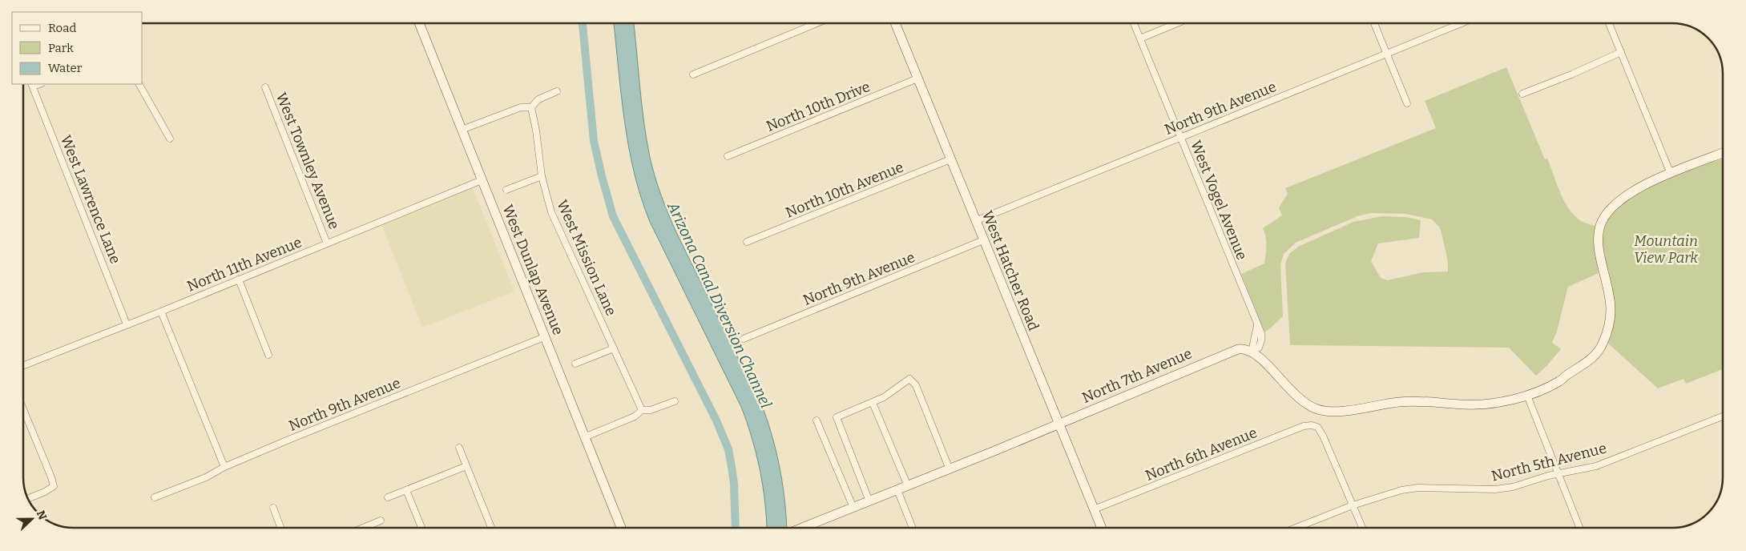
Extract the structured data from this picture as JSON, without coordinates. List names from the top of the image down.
{
  "streets": {
    "street": [
      "North 10th Drive",
      "North 9th Avenue",
      "West Townley Avenue",
      "North 10th Avenue",
      "West Lawrence Lane",
      "West Vogel Avenue",
      "West Mission Lane",
      "North 11th Avenue",
      "West Dunlap Avenue",
      "West Hatcher Road",
      "North 7th Avenue",
      "North 6th Avenue",
      "North 5th Avenue"
    ]
  },
  "crossings": [
    ["North 10th Drive", "West Hatcher Road"],
    ["North 9th Avenue", "West Vogel Avenue"],
    ["North 9th Avenue", "West Dunlap Avenue"],
    ["North 9th Avenue", "West Hatcher Road"],
    ["West Townley Avenue", "North 11th Avenue"],
    ["North 10th Avenue", "West Hatcher Road"],
    ["West Lawrence Lane", "North 11th Avenue"],
    ["West Vogel Avenue", "North 7th Avenue"],
    ["North 11th Avenue", "West Dunlap Avenue"],
    ["West Hatcher Road", "North 7th Avenue"],
    ["West Hatcher Road", "North 6th Avenue"],
    ["North 6th Avenue", "North 5th Avenue"]
  ],
  "water": ["Arizona Canal Diversion Channel"],
  "parks": ["Mountain View Park"],
  "legend": ["Road", "Park", "Water"],
  "north": "right"
}
